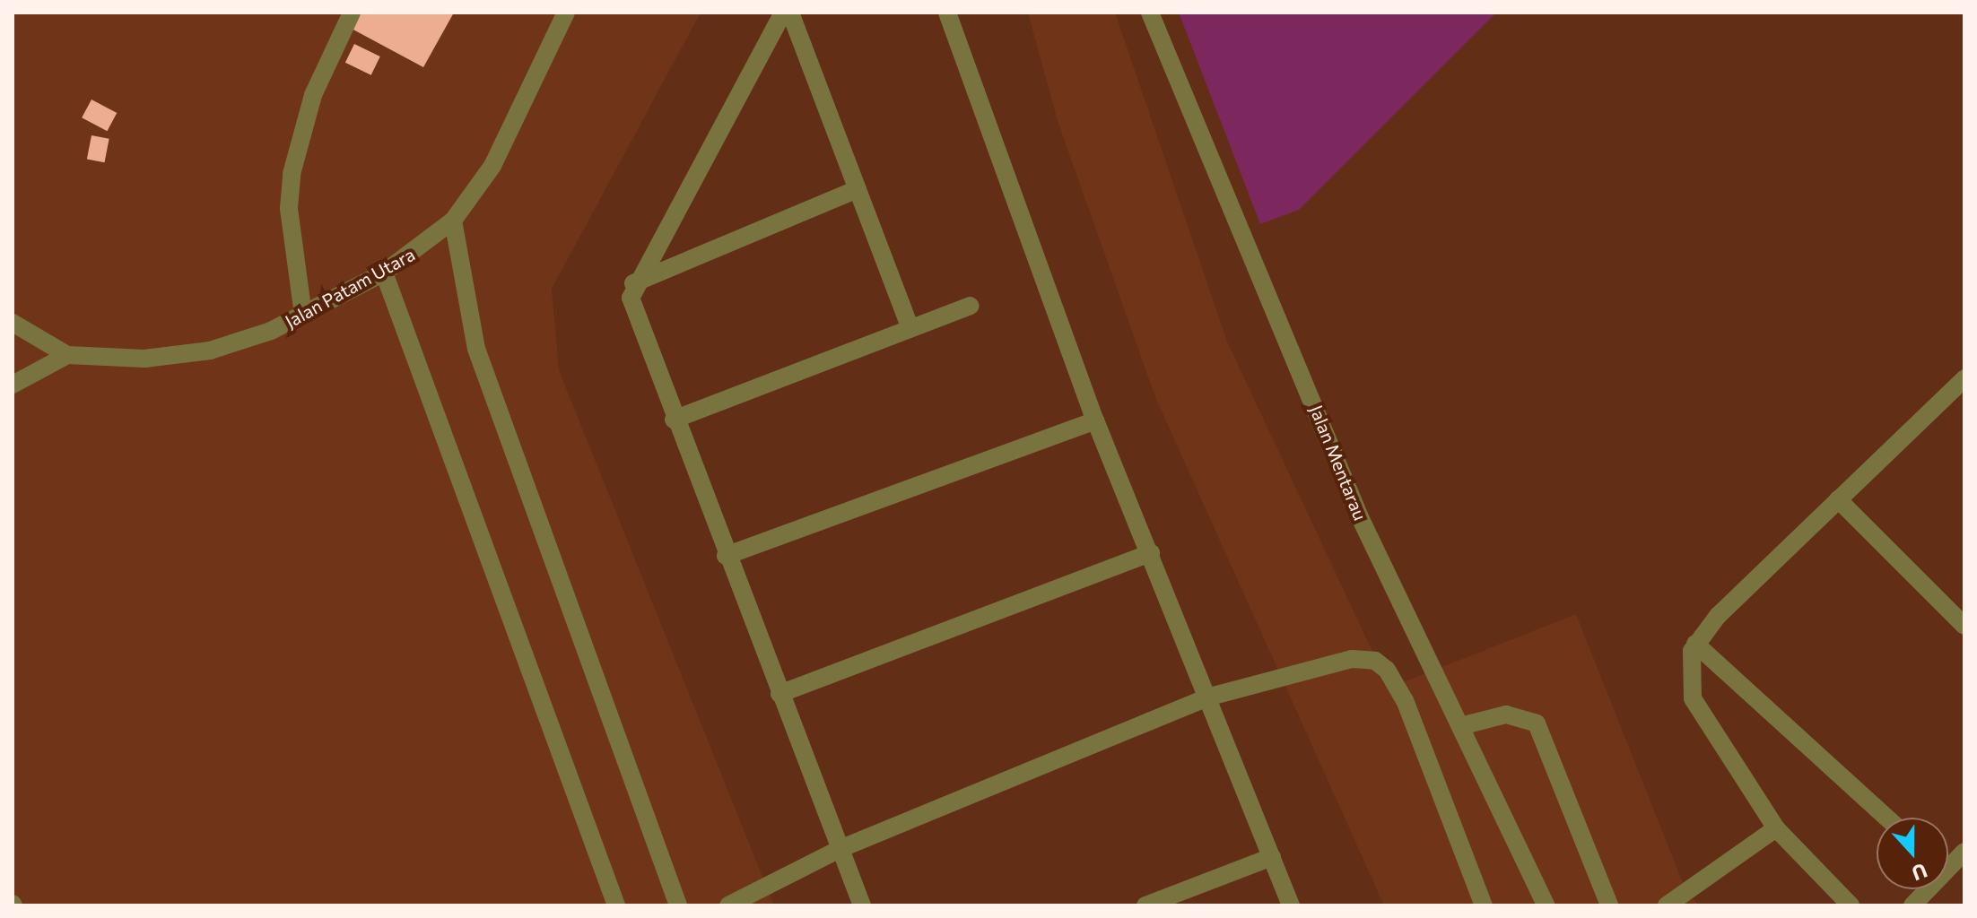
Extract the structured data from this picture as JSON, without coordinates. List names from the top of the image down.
{
  "streets": {
    "street": ["Jalan Patam Utara", "Jalan Mentarau"]
  },
  "north": "bottom"
}
